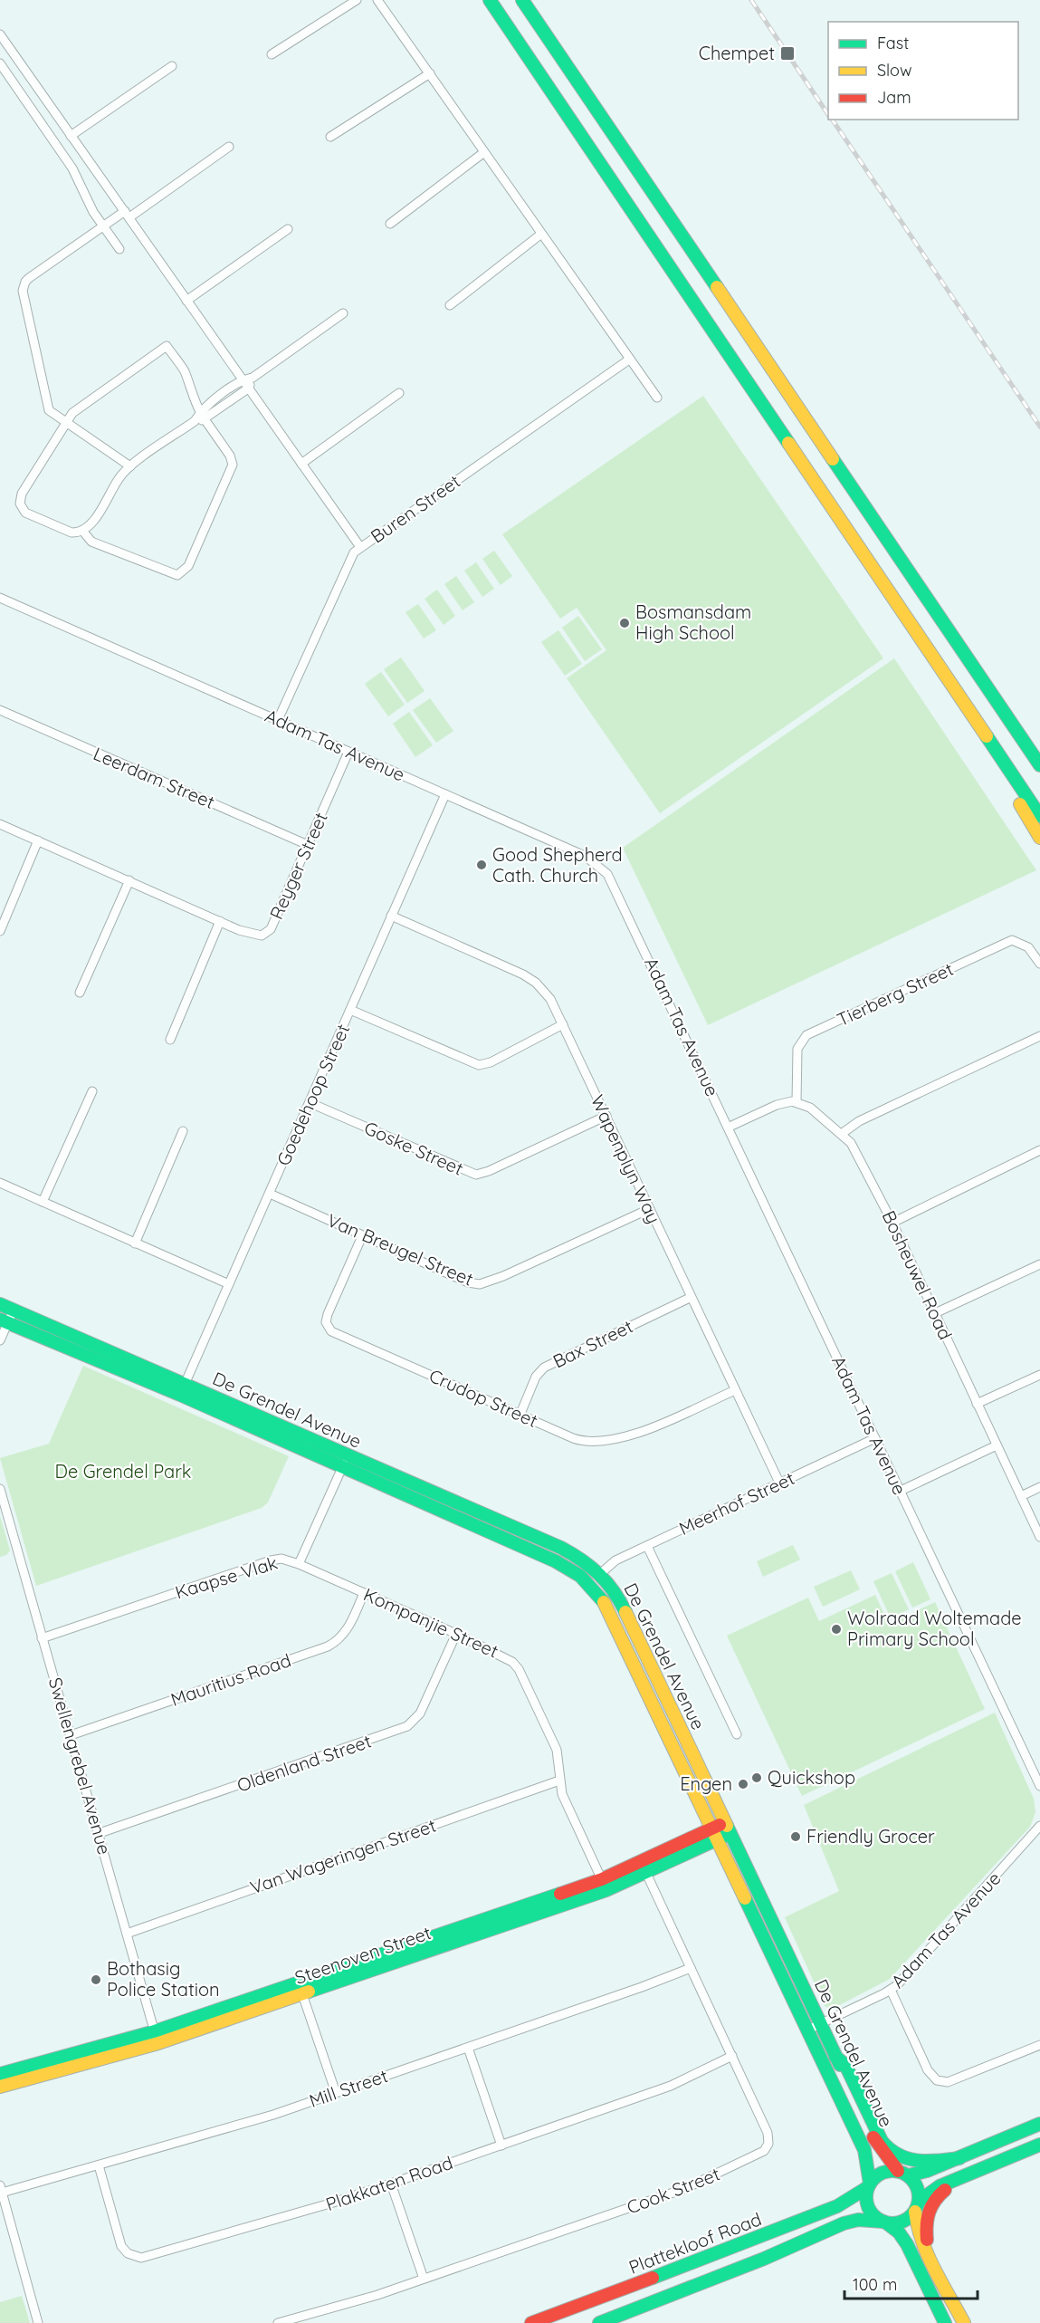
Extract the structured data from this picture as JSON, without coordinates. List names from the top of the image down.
{
  "streets": {
    "main road": ["De Grendel Avenue", "Steenoven Street", "Plattekloof Road"],
    "street": [
      "Buren Street",
      "Adam Tas Avenue",
      "Leerdam Street",
      "Reyger Street",
      "Tierberg Street",
      "Goedehoop Street",
      "Goske Street",
      "Wapenplyn Way",
      "Van Breugel Street",
      "Bosheuwel Road",
      "Bax Street",
      "Crudop Street",
      "Meerhof Street",
      "Kaapse Vlak",
      "Kompanjie Street",
      "Mauritius Road",
      "Oldenland Street",
      "Swellengrebel Avenue",
      "Van Wageringen Street",
      "Mill Street",
      "Plakkaten Road",
      "Cook Street"
    ]
  },
  "crossings": [
    ["Buren Street", "Adam Tas Avenue"],
    ["Adam Tas Avenue", "Reyger Street"],
    ["Adam Tas Avenue", "Goedehoop Street"],
    ["Adam Tas Avenue", "De Grendel Avenue"],
    ["Adam Tas Avenue", "Meerhof Street"],
    ["Leerdam Street", "Reyger Street"],
    ["Tierberg Street", "Bosheuwel Road"],
    ["Goedehoop Street", "Goske Street"],
    ["Goedehoop Street", "Wapenplyn Way"],
    ["Goedehoop Street", "Van Breugel Street"],
    ["Goedehoop Street", "De Grendel Avenue"],
    ["Goske Street", "Wapenplyn Way"],
    ["Wapenplyn Way", "Van Breugel Street"],
    ["Wapenplyn Way", "Bax Street"],
    ["Wapenplyn Way", "Crudop Street"],
    ["Wapenplyn Way", "Meerhof Street"],
    ["Van Breugel Street", "Crudop Street"],
    ["Bax Street", "Crudop Street"],
    ["De Grendel Avenue", "Meerhof Street"],
    ["De Grendel Avenue", "Kaapse Vlak"],
    ["De Grendel Avenue", "Steenoven Street"],
    ["De Grendel Avenue", "Plattekloof Road"],
    ["Kaapse Vlak", "Kompanjie Street"],
    ["Kaapse Vlak", "Swellengrebel Avenue"],
    ["Kompanjie Street", "Mauritius Road"],
    ["Kompanjie Street", "Oldenland Street"],
    ["Kompanjie Street", "Van Wageringen Street"],
    ["Kompanjie Street", "Steenoven Street"],
    ["Mauritius Road", "Swellengrebel Avenue"],
    ["Oldenland Street", "Swellengrebel Avenue"],
    ["Swellengrebel Avenue", "Van Wageringen Street"],
    ["Swellengrebel Avenue", "Steenoven Street"],
    ["Steenoven Street", "Cook Street"],
    ["Mill Street", "Plakkaten Road"],
    ["Mill Street", "Cook Street"],
    ["Plakkaten Road", "Cook Street"]
  ],
  "parks": ["De Grendel Park"],
  "places": {
    "transit": ["Chempet"],
    "other": [
      "Bosmansdam High School",
      "Good Shepherd Cath. Church",
      "Wolraad Woltemade Primary School",
      "Quickshop",
      "Engen",
      "Friendly Grocer",
      "Bothasig Police Station"
    ]
  },
  "legend": ["Fast", "Slow", "Jam"],
  "scale_bar": "100 m"
}
